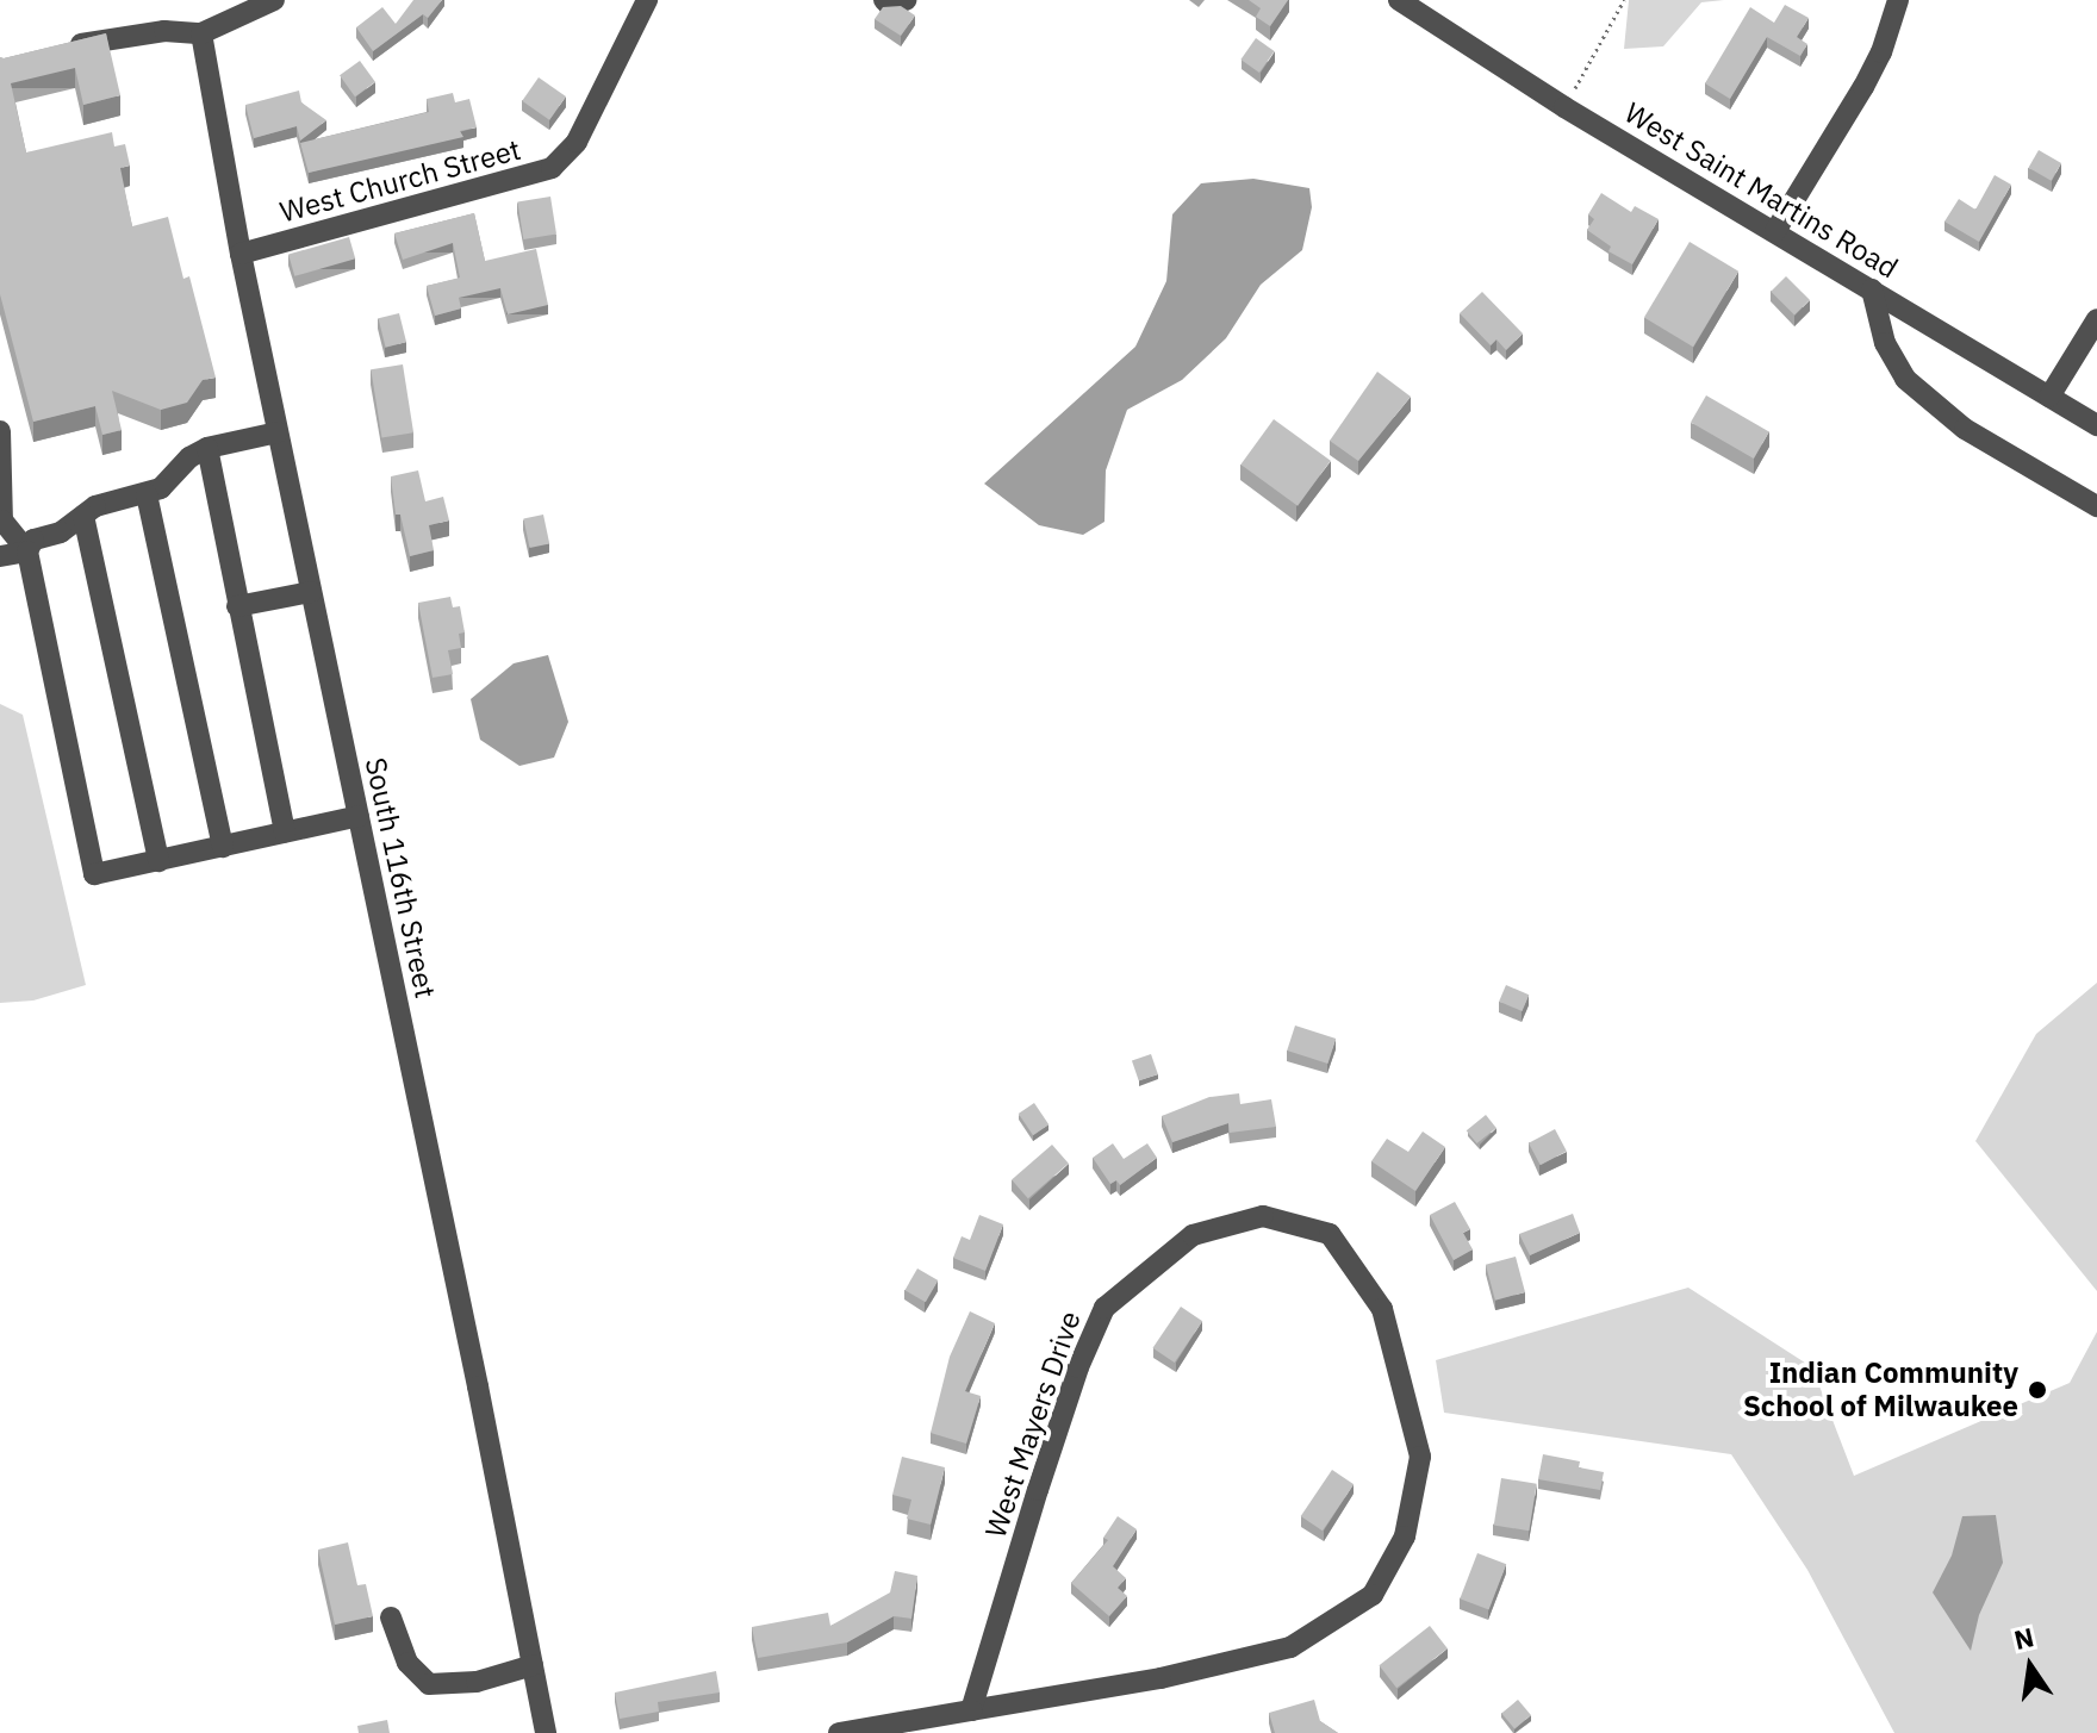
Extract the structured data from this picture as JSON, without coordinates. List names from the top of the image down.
{
  "streets": {
    "street": [
      "West Church Street",
      "West Saint Martins Road",
      "South 116th Street",
      "West Mayers Drive"
    ]
  },
  "crossings": [
    ["West Church Street", "South 116th Street"]
  ],
  "places": ["Indian Community School of Milwaukee"],
  "north": "top"
}
